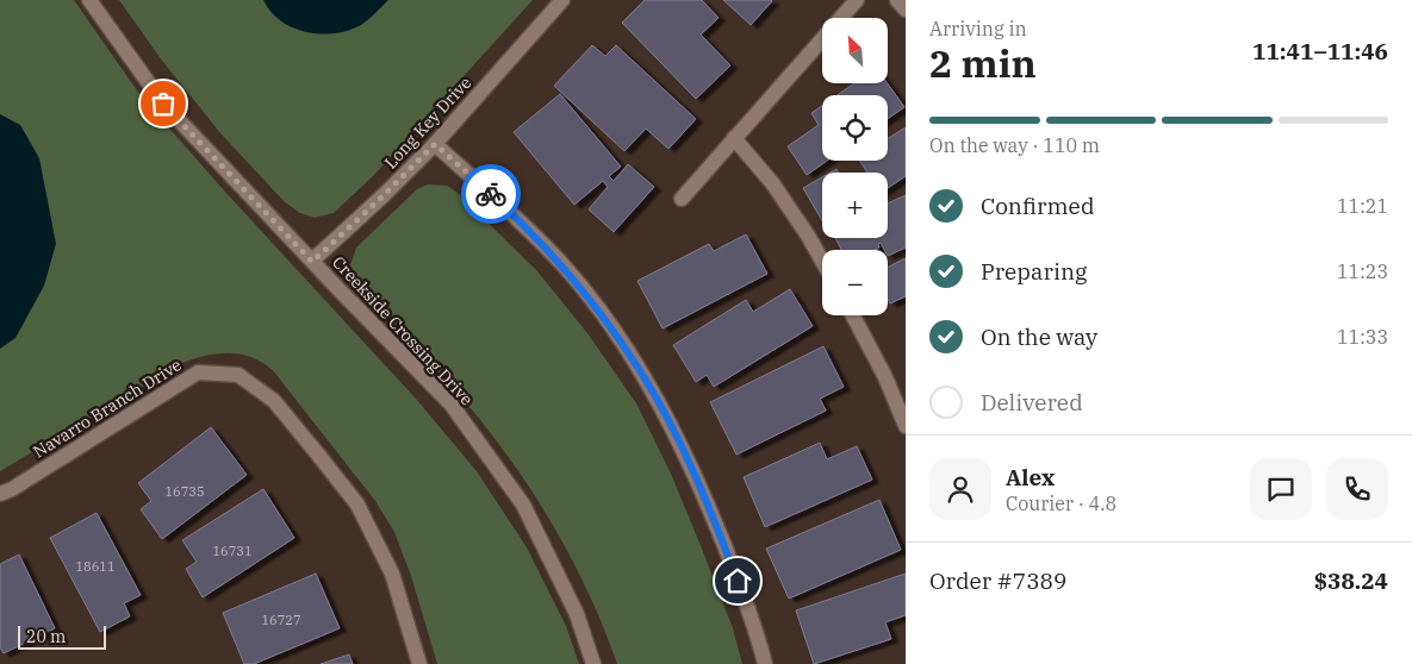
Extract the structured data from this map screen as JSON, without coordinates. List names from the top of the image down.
{
  "streets": {
    "street": ["Long Key Drive", "Creekside Crossing Drive", "Navarro Branch Drive"]
  },
  "crossings": [
    ["Long Key Drive", "Creekside Crossing Drive"]
  ],
  "house_numbers": [
    "16735",
    "16731",
    "18611",
    "16727"
  ],
  "scale_bar": "20 m",
  "north": "top left",
  "page": {
    "heading": ["2 min", "Arriving in", "11:41–11:46"],
    "panel": [
      "Alex",
      "Courier · 4.8",
      "Order #7389",
      "$38.24"
    ],
    "map_buttons": ["+", "−"],
    "bar": "On the way · 110 m",
    "list": [
      ["Confirmed", "11:21"],
      ["Preparing", "11:23"],
      ["On the way", "11:33"],
      "Delivered"
    ],
    "scale": "20 m"
  }
}
